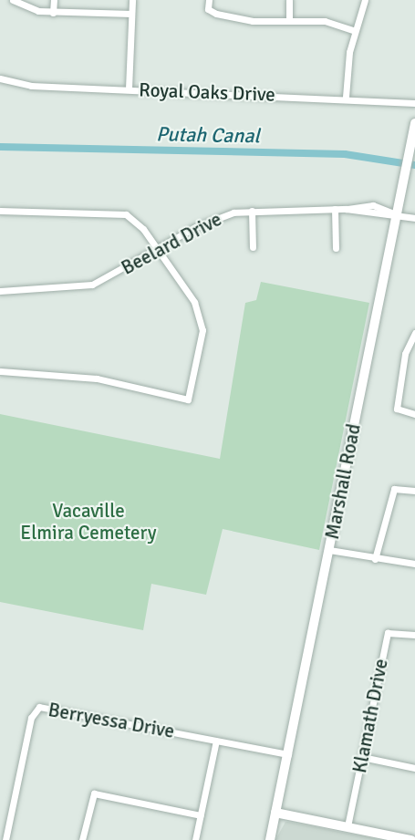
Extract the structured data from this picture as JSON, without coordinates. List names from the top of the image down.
{
  "streets": {
    "street": [
      "Royal Oaks Drive",
      "Beelard Drive",
      "Marshall Road",
      "Klamath Drive",
      "Berryessa Drive"
    ]
  },
  "crossings": [
    ["Beelard Drive", "Marshall Road"],
    ["Marshall Road", "Berryessa Drive"]
  ],
  "water": ["Putah Canal"],
  "parks": ["Vacaville Elmira Cemetery"]
}
